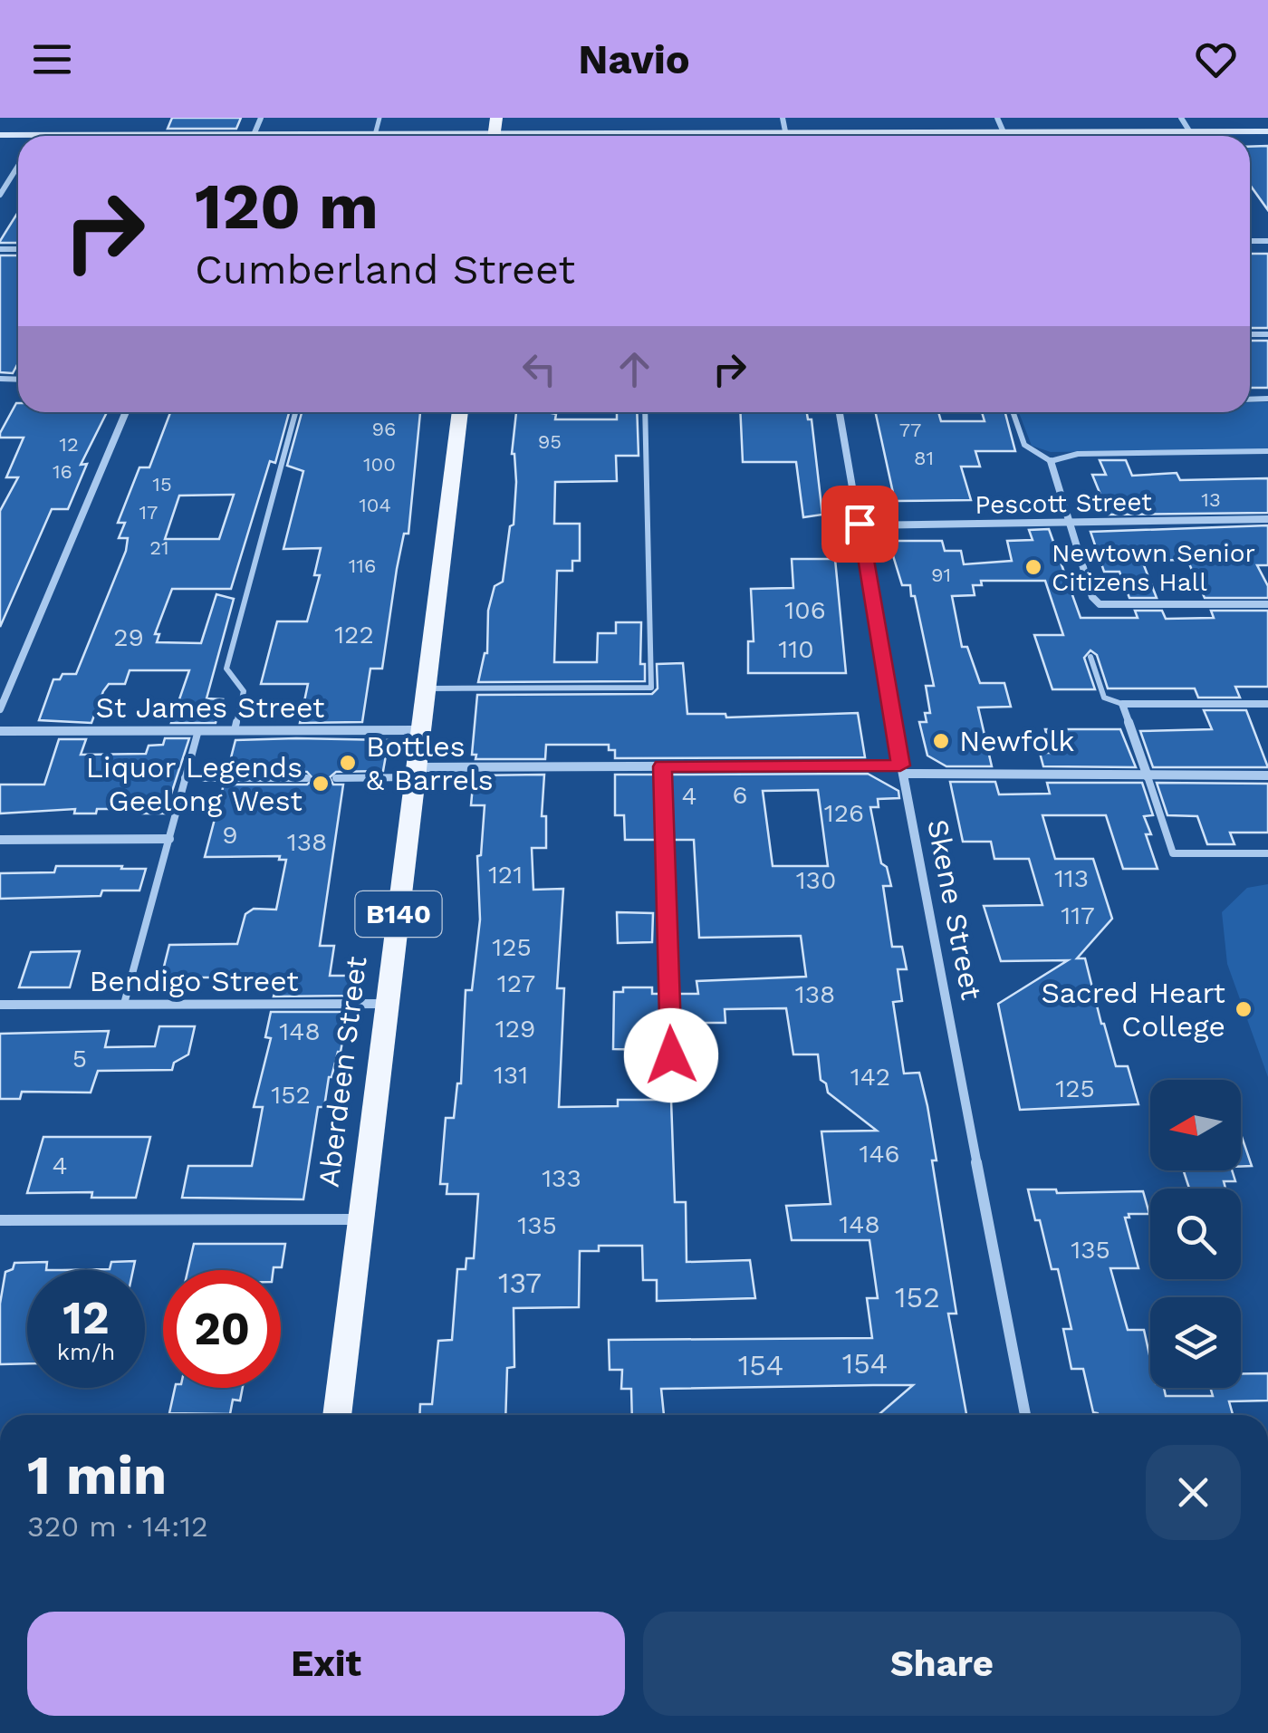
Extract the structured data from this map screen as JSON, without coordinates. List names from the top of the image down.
{
  "streets": {
    "main road": ["B140", "Aberdeen Street"],
    "street": [
      "Pescott Street",
      "St James Street",
      "Skene Street",
      "Bendigo Street"
    ]
  },
  "crossings": [
    ["Pescott Street", "Skene Street"],
    ["St James Street", "Aberdeen Street"],
    ["Bendigo Street", "Aberdeen Street"]
  ],
  "places": [
    "Newtown Senior Citizens Hall",
    "Newfolk",
    "Bottles & Barrels",
    "Liquor Legends Geelong West",
    "Sacred Heart College"
  ],
  "house_numbers": [
    "96",
    "77",
    "95",
    "12",
    "81",
    "100",
    "16",
    "15",
    "13",
    "104",
    "17",
    "21",
    "116",
    "91",
    "106",
    "122",
    "29",
    "110",
    "6",
    "4",
    "126",
    "9",
    "138",
    "121",
    "113",
    "130",
    "117",
    "125",
    "127",
    "138",
    "129",
    "148",
    "5",
    "131",
    "142",
    "125",
    "152",
    "146",
    "4",
    "133",
    "148",
    "135",
    "135",
    "137",
    "152",
    "154",
    "154"
  ],
  "north": "left",
  "page": {
    "header": "Navio",
    "turn": ["120 m", "Cumberland Street"],
    "speed": "12 km/h",
    "limit": "20",
    "heading": ["1 min", "320 m · 14:12"],
    "buttons": ["Exit", "Share"]
  }
}
